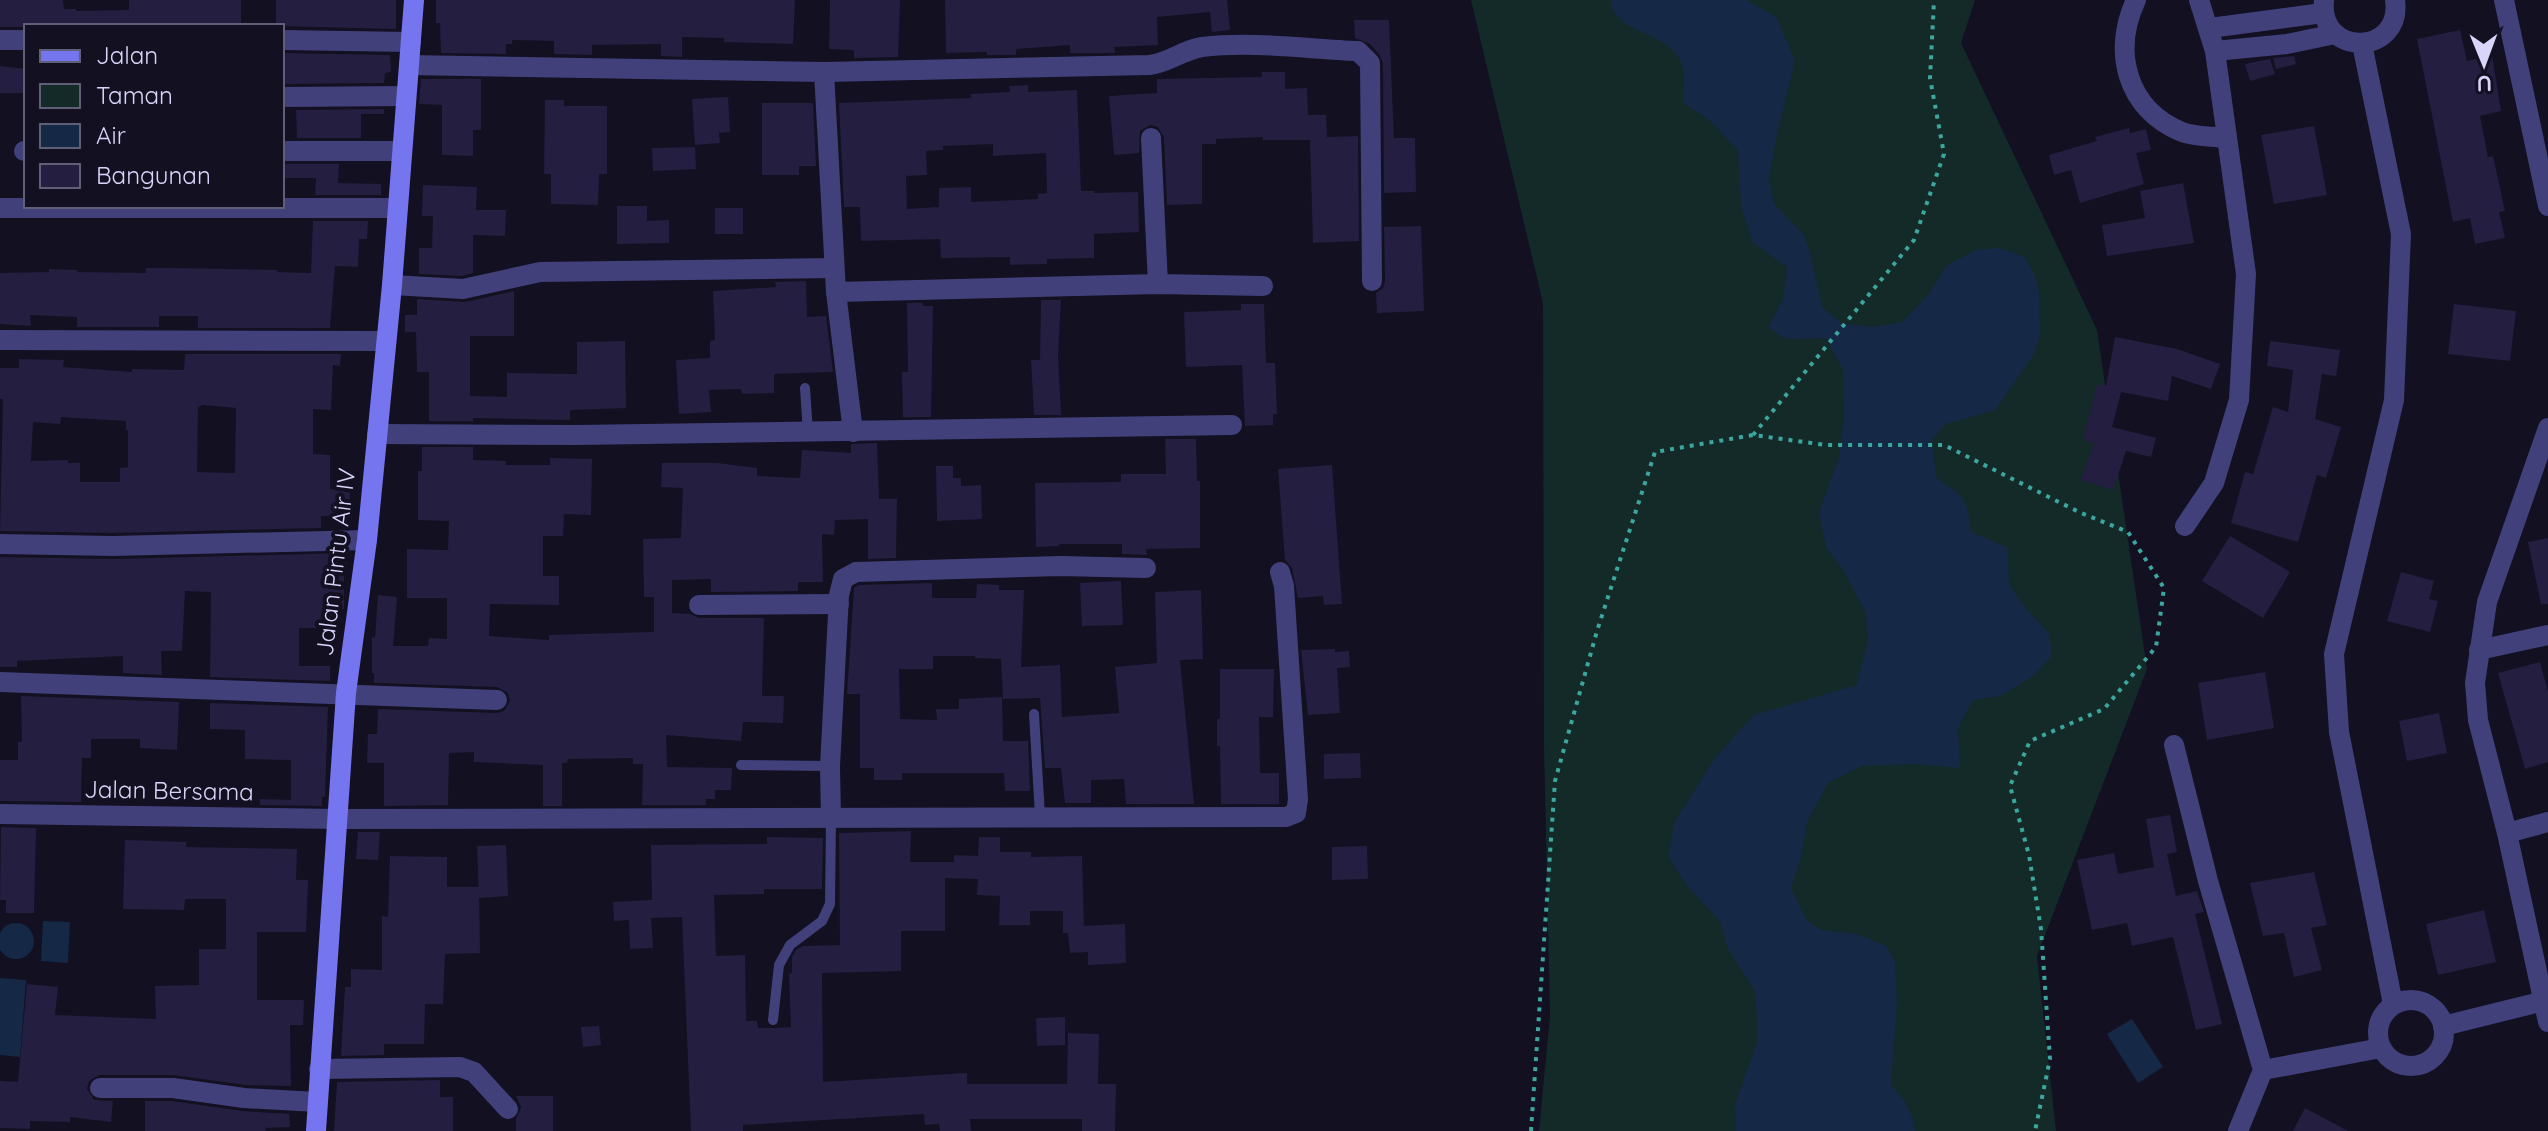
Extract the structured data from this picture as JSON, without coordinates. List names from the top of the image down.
{
  "streets": {
    "main road": ["Jalan Pintu Air IV"],
    "street": ["Jalan Bersama"]
  },
  "crossings": [
    ["Jalan Pintu Air IV", "Jalan Bersama"]
  ],
  "legend": [
    "Jalan",
    "Taman",
    "Air",
    "Bangunan"
  ],
  "north": "bottom"
}
